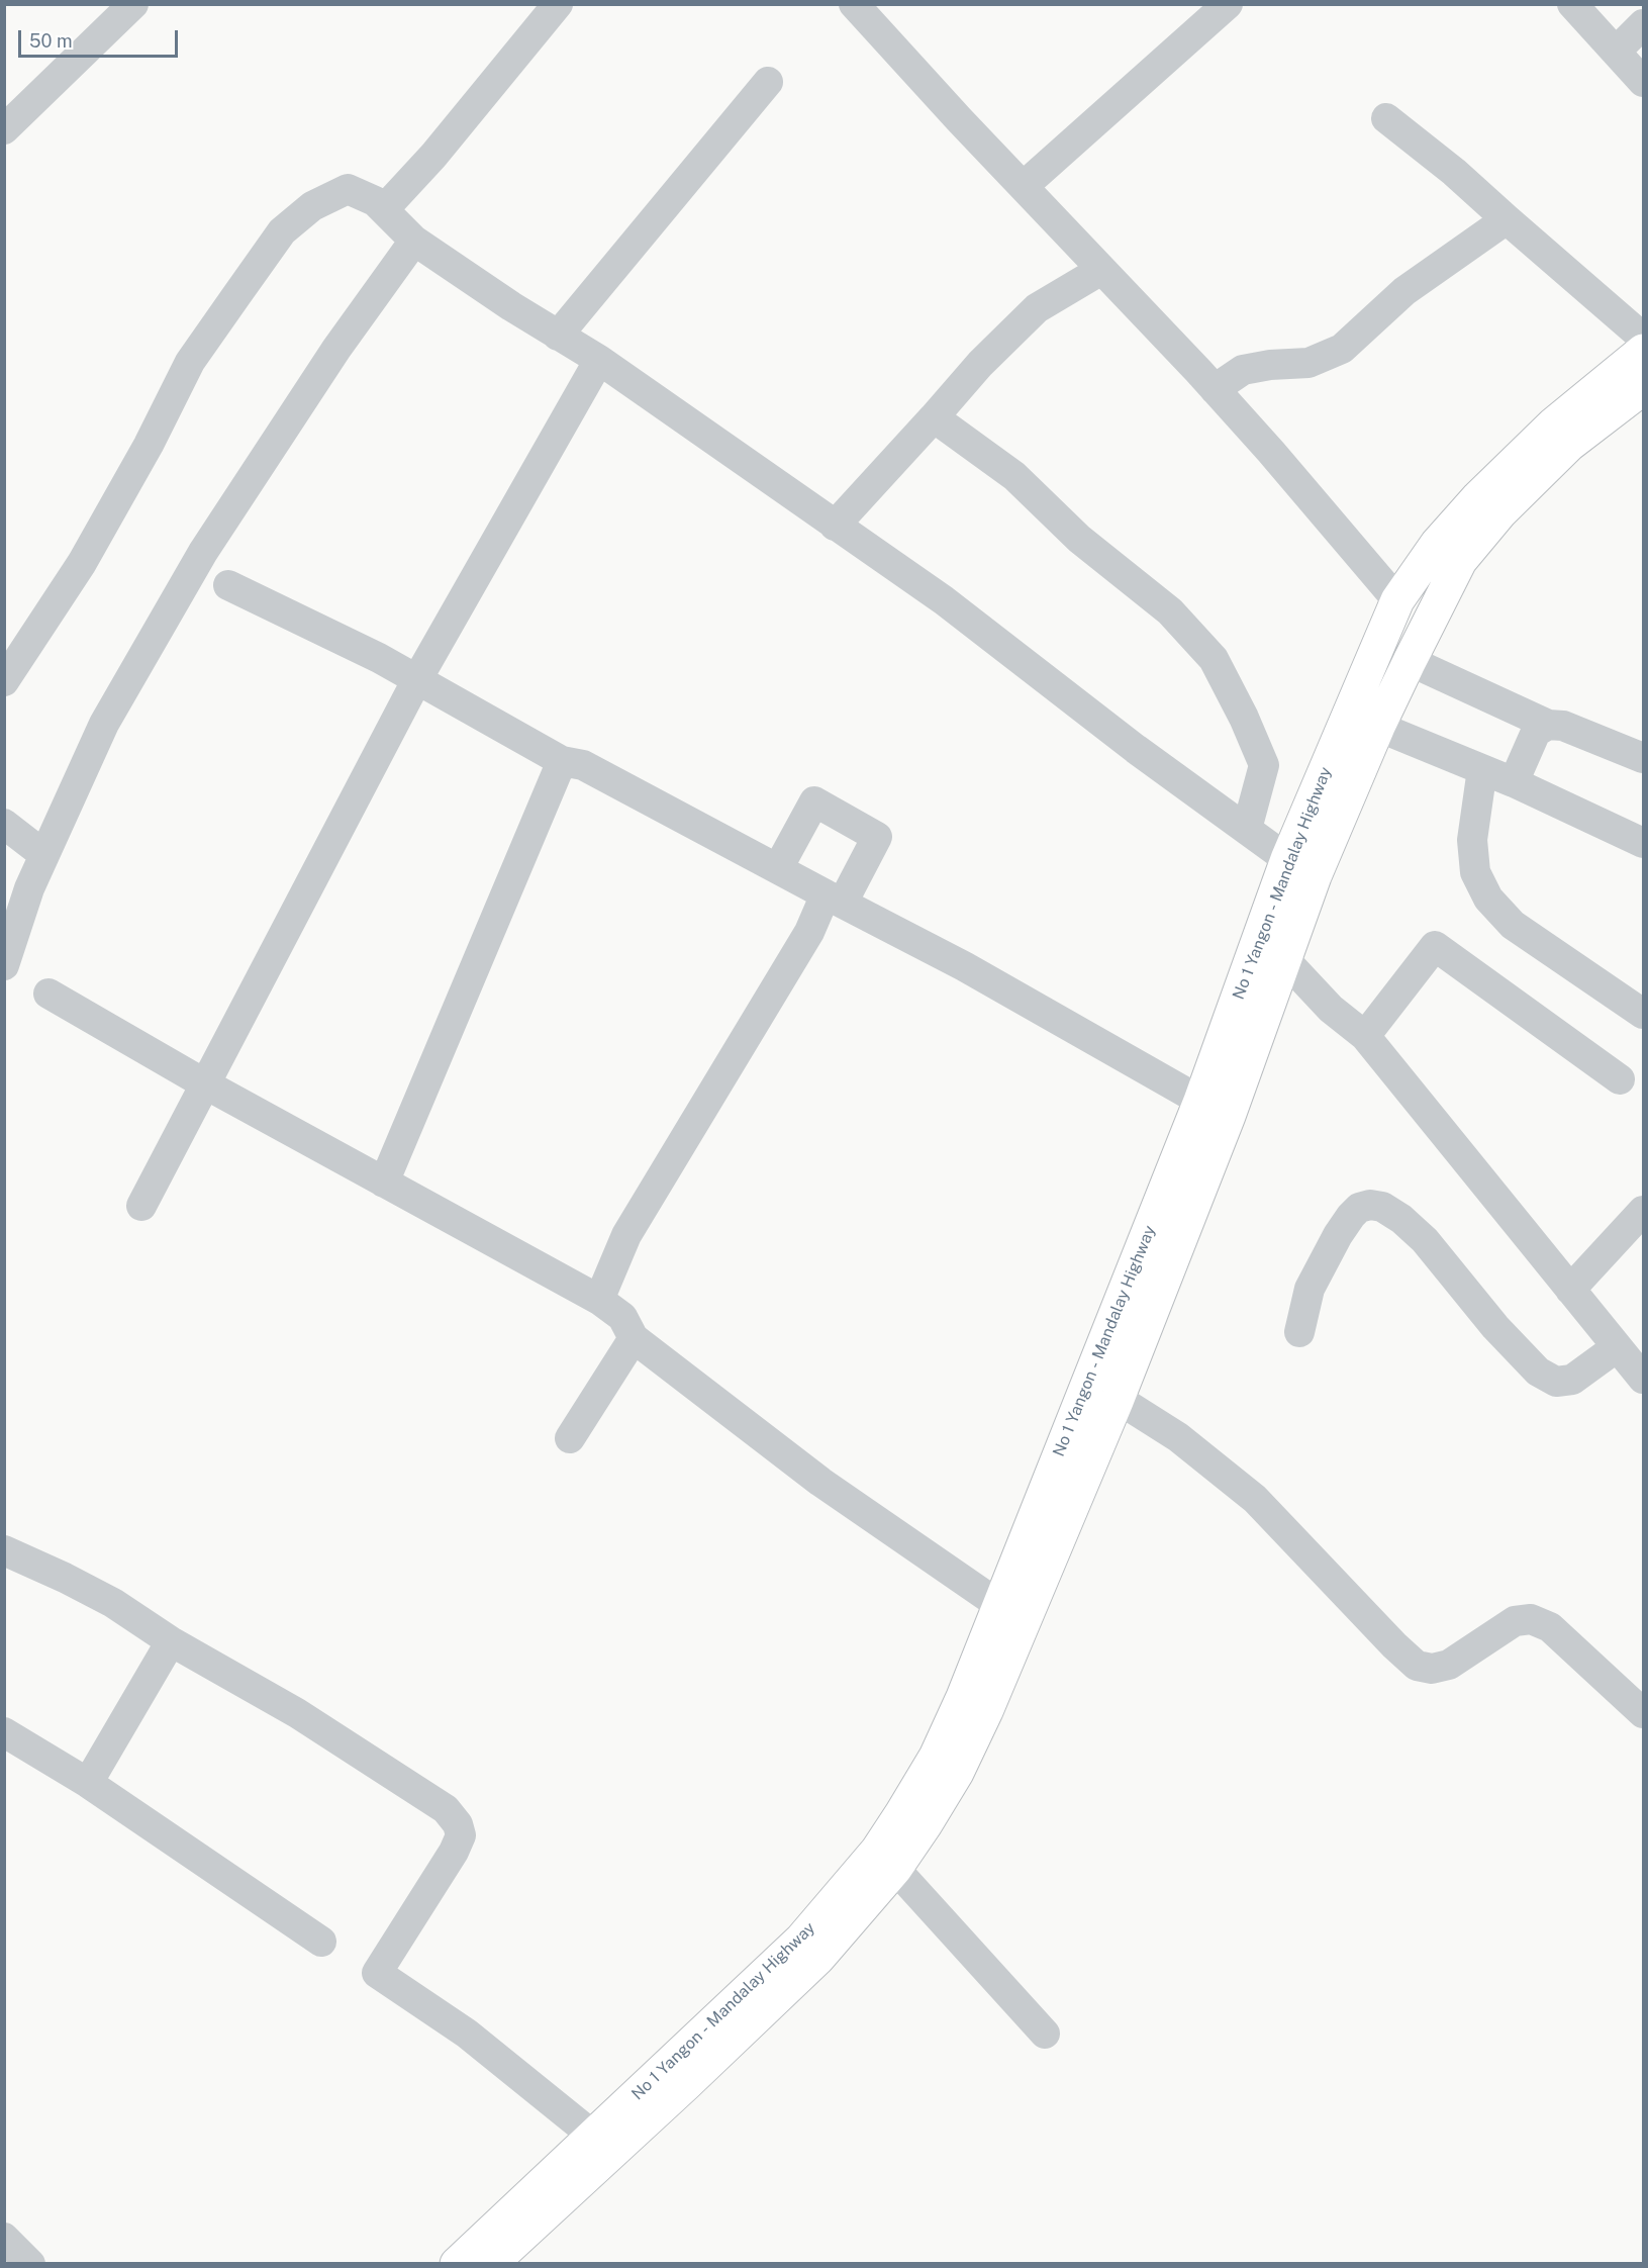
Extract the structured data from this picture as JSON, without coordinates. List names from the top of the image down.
{
  "streets": {
    "highway": ["No 1 Yangon - Mandalay Highway"]
  },
  "scale_bar": "50 m"
}
